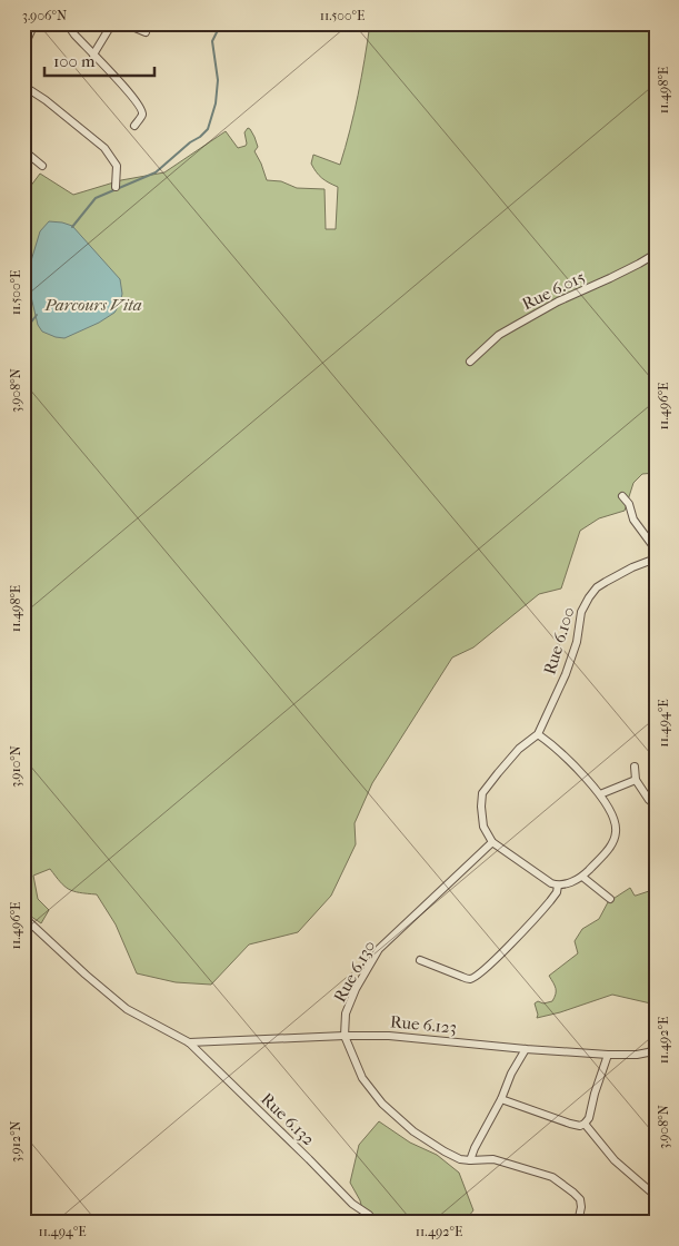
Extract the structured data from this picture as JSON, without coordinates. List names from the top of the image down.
{
  "streets": {
    "street": [
      "Rue 6.015",
      "Rue 6.100",
      "Rue 6.130",
      "Rue 6.123",
      "Rue 6.132"
    ]
  },
  "crossings": [
    ["Rue 6.100", "Rue 6.130"],
    ["Rue 6.130", "Rue 6.123"],
    ["Rue 6.123", "Rue 6.132"]
  ],
  "parks": ["Parcours Vita"],
  "scale_bar": "100 m",
  "coordinates": [
    "3.906°N",
    "11.500°E",
    "11.498°E",
    "3.908°N",
    "11.496°E",
    "11.494°E",
    "3.910°N",
    "11.492°E",
    "3.912°N"
  ]
}
